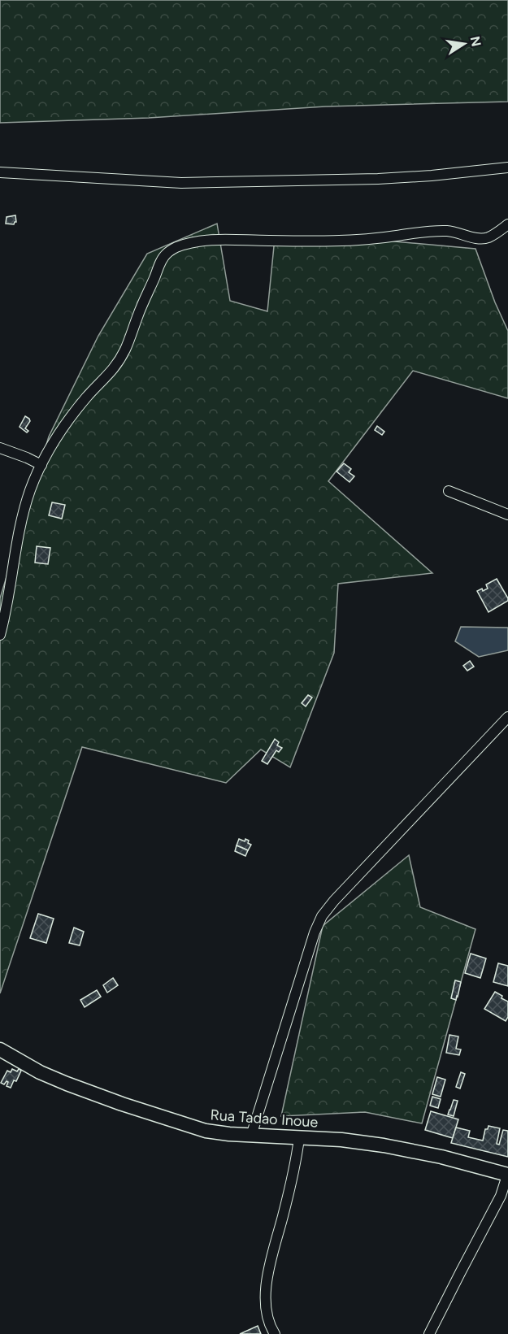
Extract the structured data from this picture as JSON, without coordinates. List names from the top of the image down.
{
  "streets": {
    "street": ["Rua Tadao Inoue"]
  },
  "north": "right"
}
